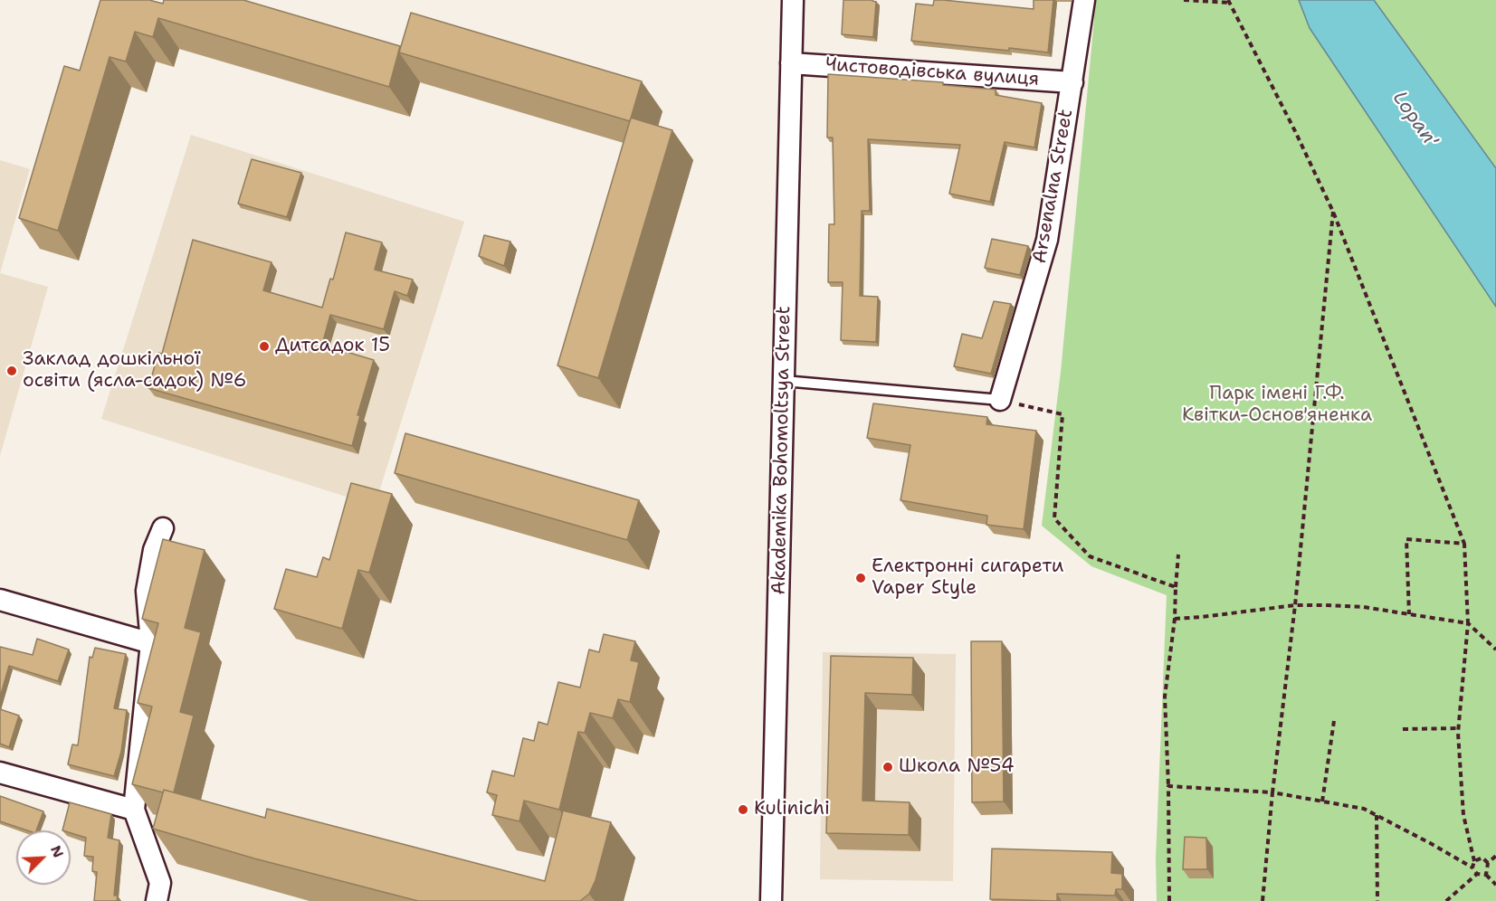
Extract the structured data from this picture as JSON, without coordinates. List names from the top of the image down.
{
  "streets": {
    "street": ["Чистоводівська вулиця", "Arsenalna Street", "Akademika Bohomoltsya Street"]
  },
  "crossings": [
    ["Чистоводівська вулиця", "Arsenalna Street"],
    ["Чистоводівська вулиця", "Akademika Bohomoltsya Street"]
  ],
  "water": ["Lopan'"],
  "parks": ["Парк імені Г.Ф. Квітки-Основ'яненка"],
  "places": [
    "Дитсадок 15",
    "Заклад дошкільної освіти (ясла-садок) №6",
    "Електронні сигарети Vaper Style",
    "Школа №54",
    "Kulinichi"
  ],
  "north": "top right"
}
